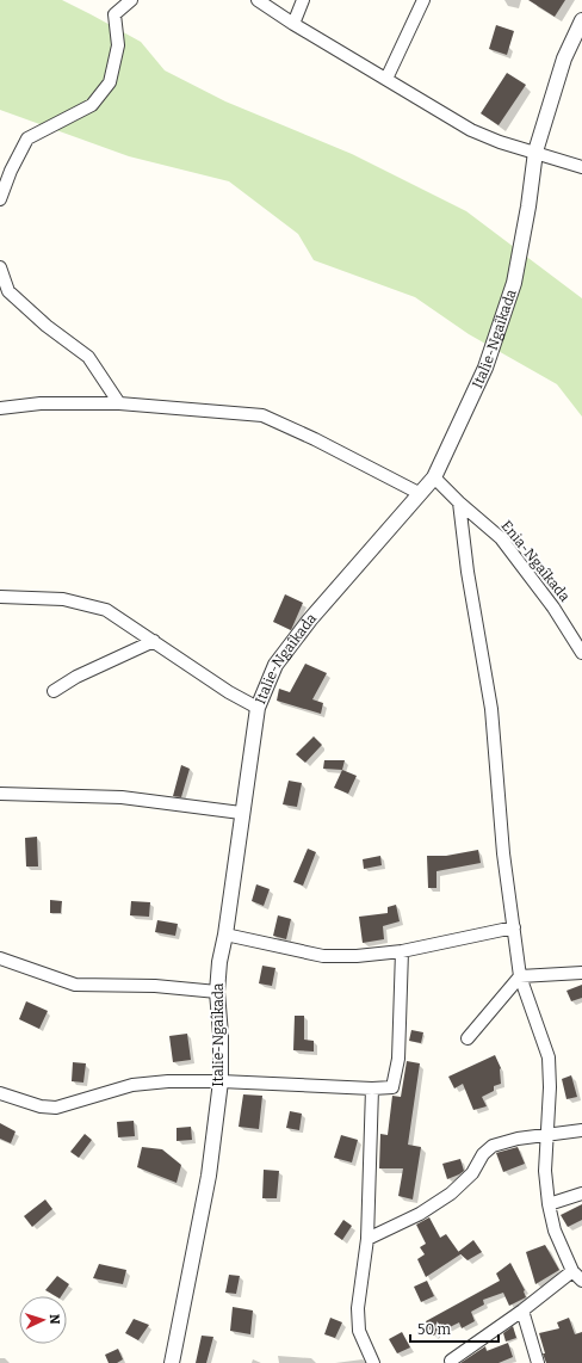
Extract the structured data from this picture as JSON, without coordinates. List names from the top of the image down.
{
  "streets": {
    "street": ["Italie-Ngaîkada", "Enia-Ngaîkada"]
  },
  "crossings": [
    ["Italie-Ngaîkada", "Enia-Ngaîkada"]
  ],
  "scale_bar": "50 m",
  "north": "right"
}
